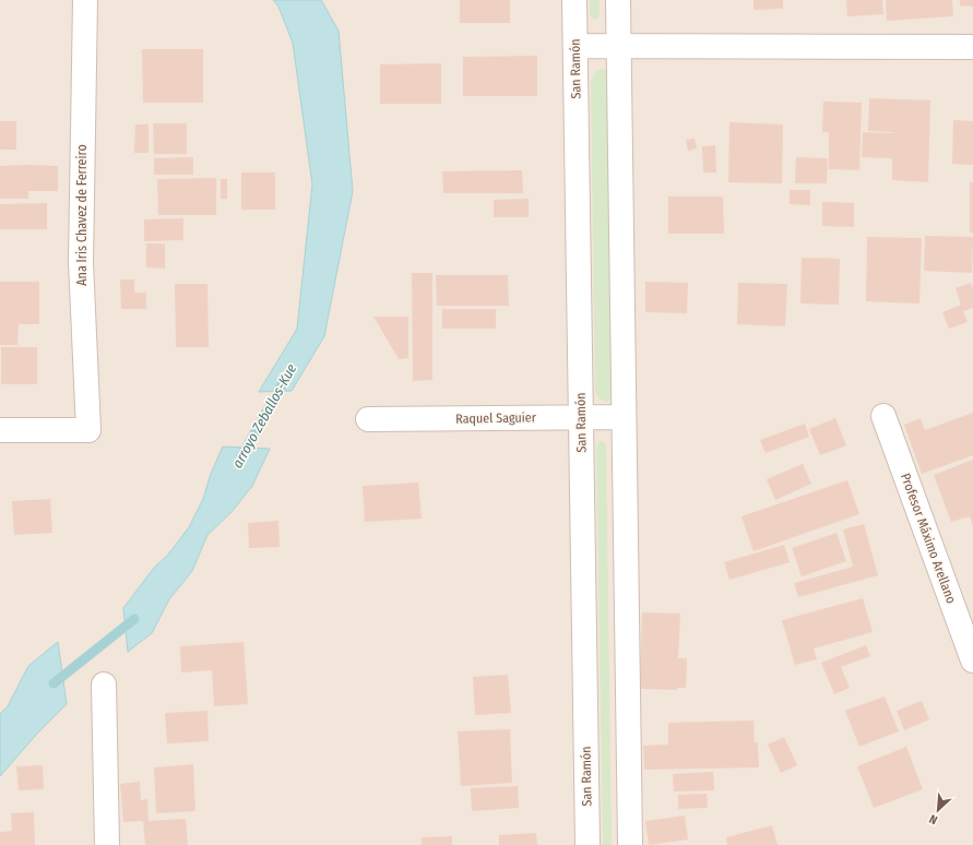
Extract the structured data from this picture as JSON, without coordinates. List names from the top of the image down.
{
  "streets": {
    "street": [
      "San Ramón",
      "Ana Iris Chavez de Ferreiro",
      "Raquel Saguier",
      "Profesor Máximo Arellano"
    ]
  },
  "crossings": [
    ["San Ramón", "Raquel Saguier"]
  ],
  "water": ["arroyo Zeballos-Kue"],
  "north": "bottom left"
}
